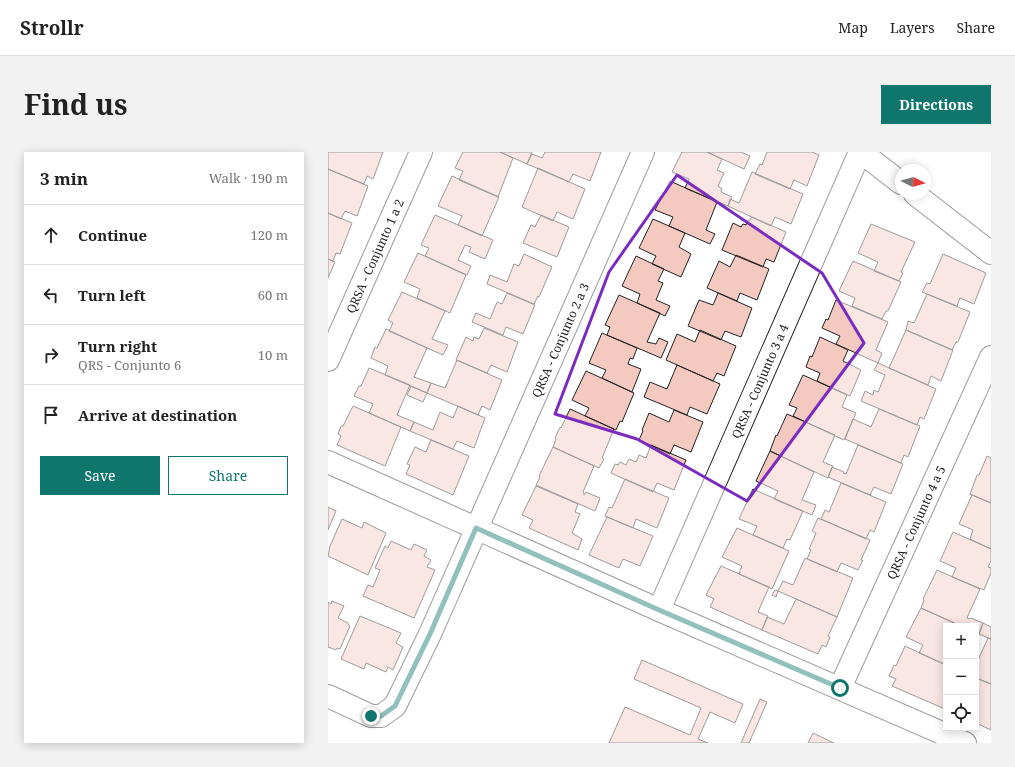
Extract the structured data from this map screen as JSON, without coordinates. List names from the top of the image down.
{
  "streets": {
    "street": [
      "QRSA - Conjunto 1 a 2",
      "QRSA - Conjunto 2 a 3",
      "QRSA - Conjunto 3 a 4",
      "QRSA - Conjunto 4 a 5"
    ]
  },
  "north": "right",
  "page": {
    "header": "Strollr",
    "nav": ["Map", "Layers", "Share"],
    "title": "Find us",
    "buttons": [
      "Directions",
      ["Save", "Share"]
    ],
    "heading": ["3 min", "Walk · 190 m"],
    "list": [
      ["Continue", "120 m"],
      ["Turn left", "60 m"],
      ["Turn right", "QRS - Conjunto 6", "10 m"],
      "Arrive at destination"
    ],
    "map_buttons": ["+", "−"]
  }
}
